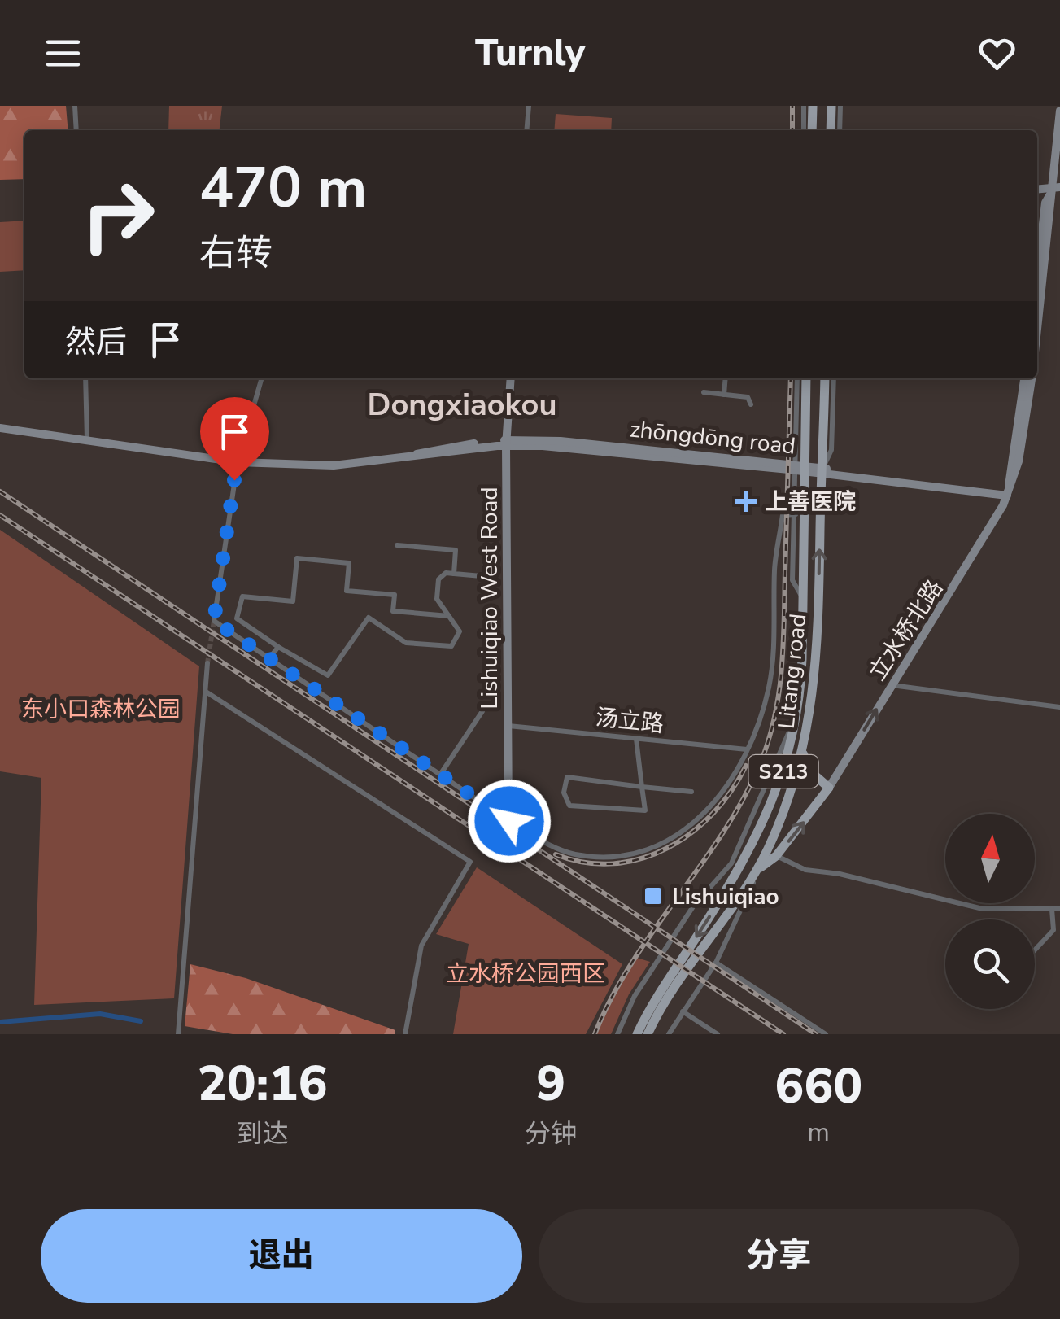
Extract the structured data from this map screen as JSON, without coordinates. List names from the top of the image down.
{
  "streets": {
    "main road": ["Litang road", "S213"],
    "street": [
      "zhōngdōng road",
      "Lishuiqiao West Road",
      "立水桥北路",
      "汤立路"
    ]
  },
  "crossings": [
    ["zhōngdōng road", "Lishuiqiao West Road"],
    ["zhōngdōng road", "立水桥北路"],
    ["zhōngdōng road", "Litang road"],
    ["Lishuiqiao West Road", "汤立路"]
  ],
  "districts": ["Dongxiaokou"],
  "parks": ["东小口森林公园", "立水桥公园西区"],
  "places": {
    "health": ["上善医院"],
    "transit": ["Lishuiqiao"]
  },
  "north": "top",
  "page": {
    "header": "Turnly",
    "turn": ["470 m", "右转"],
    "then": "然后",
    "eta": [
      "20:16",
      "到达",
      "9",
      "分钟",
      "660",
      "m"
    ],
    "buttons": ["退出", "分享"]
  }
}
